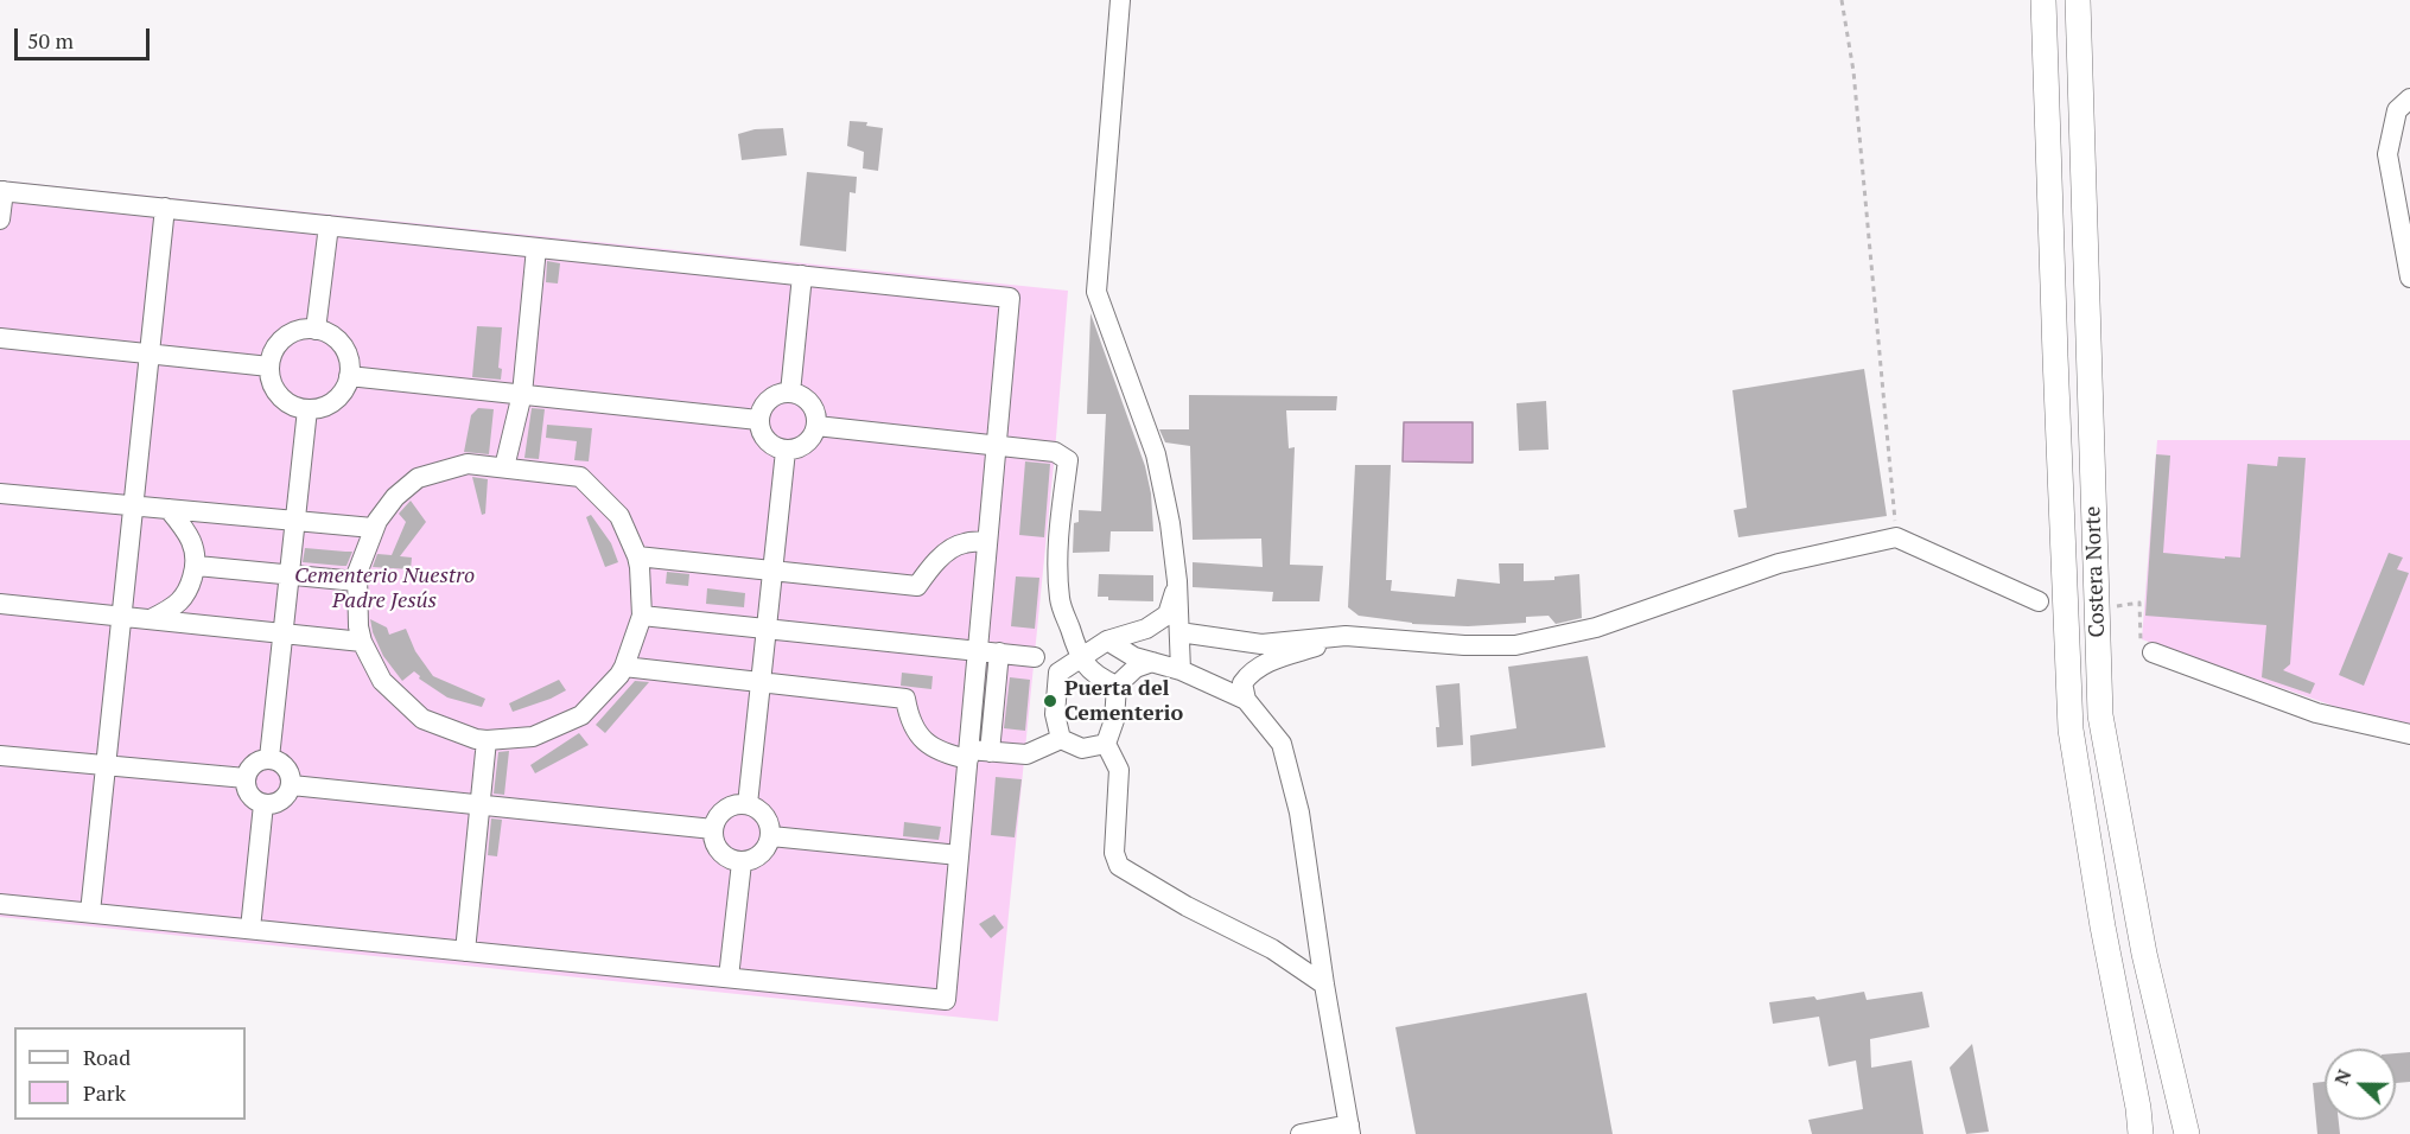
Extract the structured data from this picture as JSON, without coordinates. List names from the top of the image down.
{
  "streets": {
    "main road": ["Costera Norte"]
  },
  "parks": ["Cementerio Nuestro Padre Jesús"],
  "places": ["Puerta del Cementerio"],
  "legend": ["Road", "Park"],
  "scale_bar": "50 m",
  "north": "left"
}
